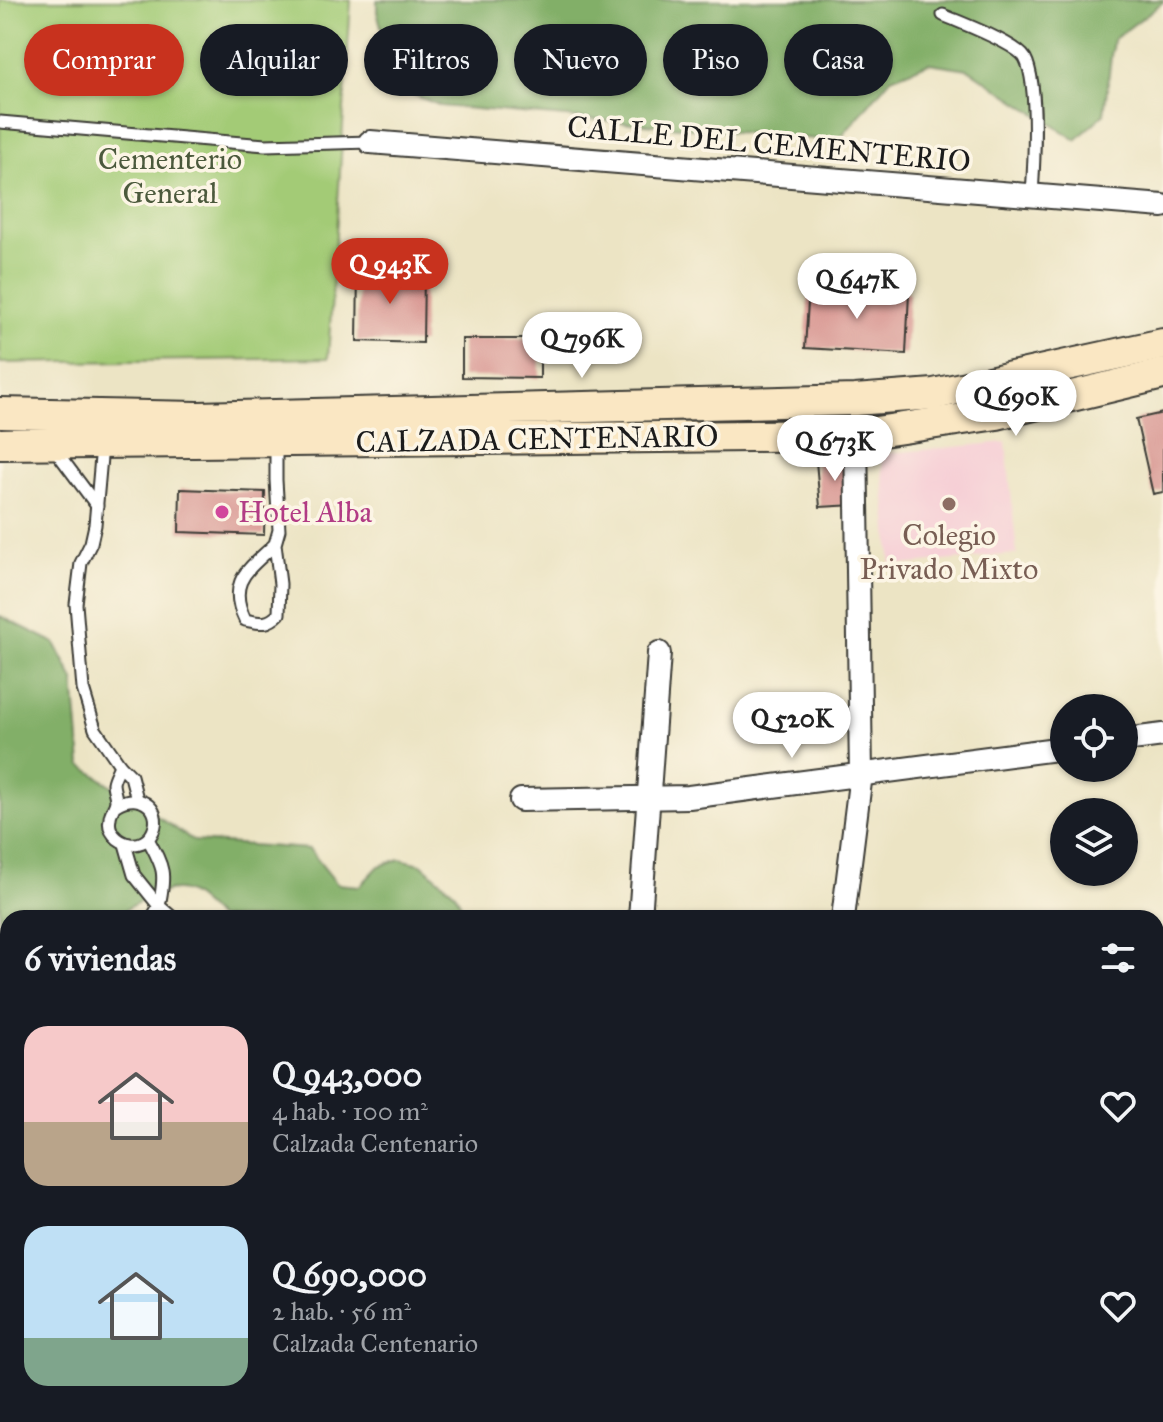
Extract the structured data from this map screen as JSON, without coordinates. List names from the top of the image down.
{
  "streets": {
    "main road": ["CALZADA CENTENARIO"],
    "street": ["CALLE DEL CEMENTERIO"]
  },
  "parks": ["Cementerio General"],
  "places": ["Colegio Privado Mixto", "Hotel Alba"],
  "page": {
    "chip": [
      "Comprar",
      "Alquilar",
      "Filtros",
      "Nuevo",
      "Piso",
      "Casa"
    ],
    "price": [
      "Q 943K",
      "Q 647K",
      "Q 796K",
      "Q 690K",
      "Q 673K",
      "Q 520K"
    ],
    "heading": "6 viviendas",
    "list": [
      {
        "name": "Q 943,000",
        "note": "4 hab. · 100 m² · Calzada Centenario"
      },
      {
        "name": "Q 690,000",
        "note": "2 hab. · 56 m² · Calzada Centenario"
      }
    ]
  }
}
